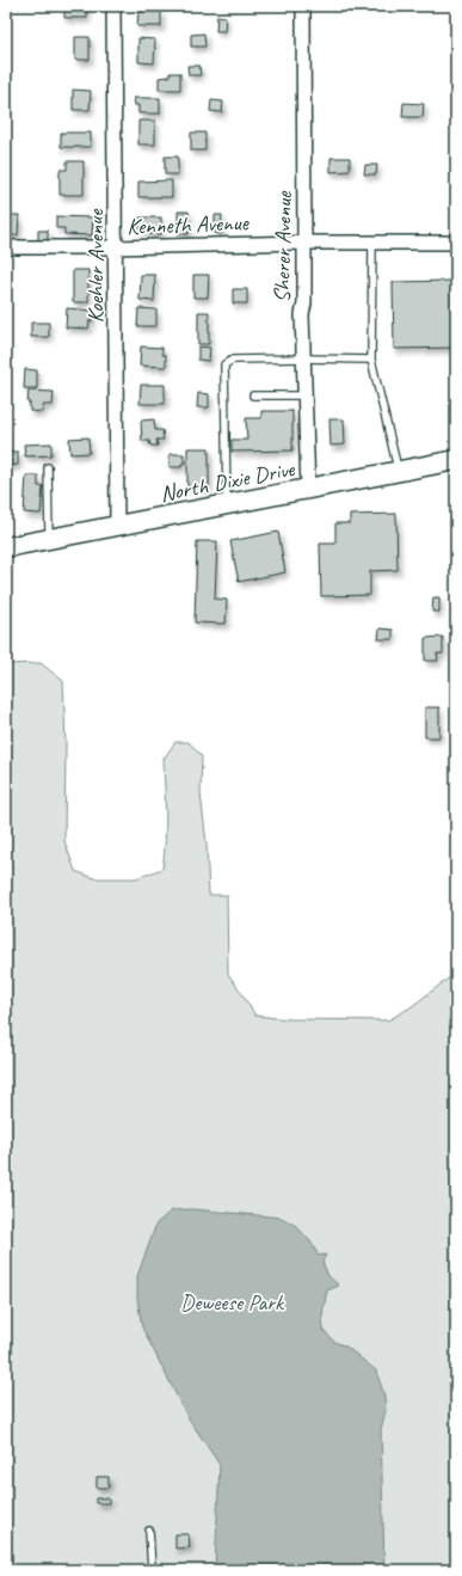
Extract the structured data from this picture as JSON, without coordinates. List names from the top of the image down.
{
  "streets": {
    "main road": ["North Dixie Drive"],
    "street": ["Kenneth Avenue", "Sherer Avenue", "Koehler Avenue"]
  },
  "crossings": [
    ["Kenneth Avenue", "Sherer Avenue"],
    ["Kenneth Avenue", "Koehler Avenue"],
    ["Sherer Avenue", "North Dixie Drive"],
    ["Koehler Avenue", "North Dixie Drive"]
  ],
  "parks": ["Deweese Park"]
}
